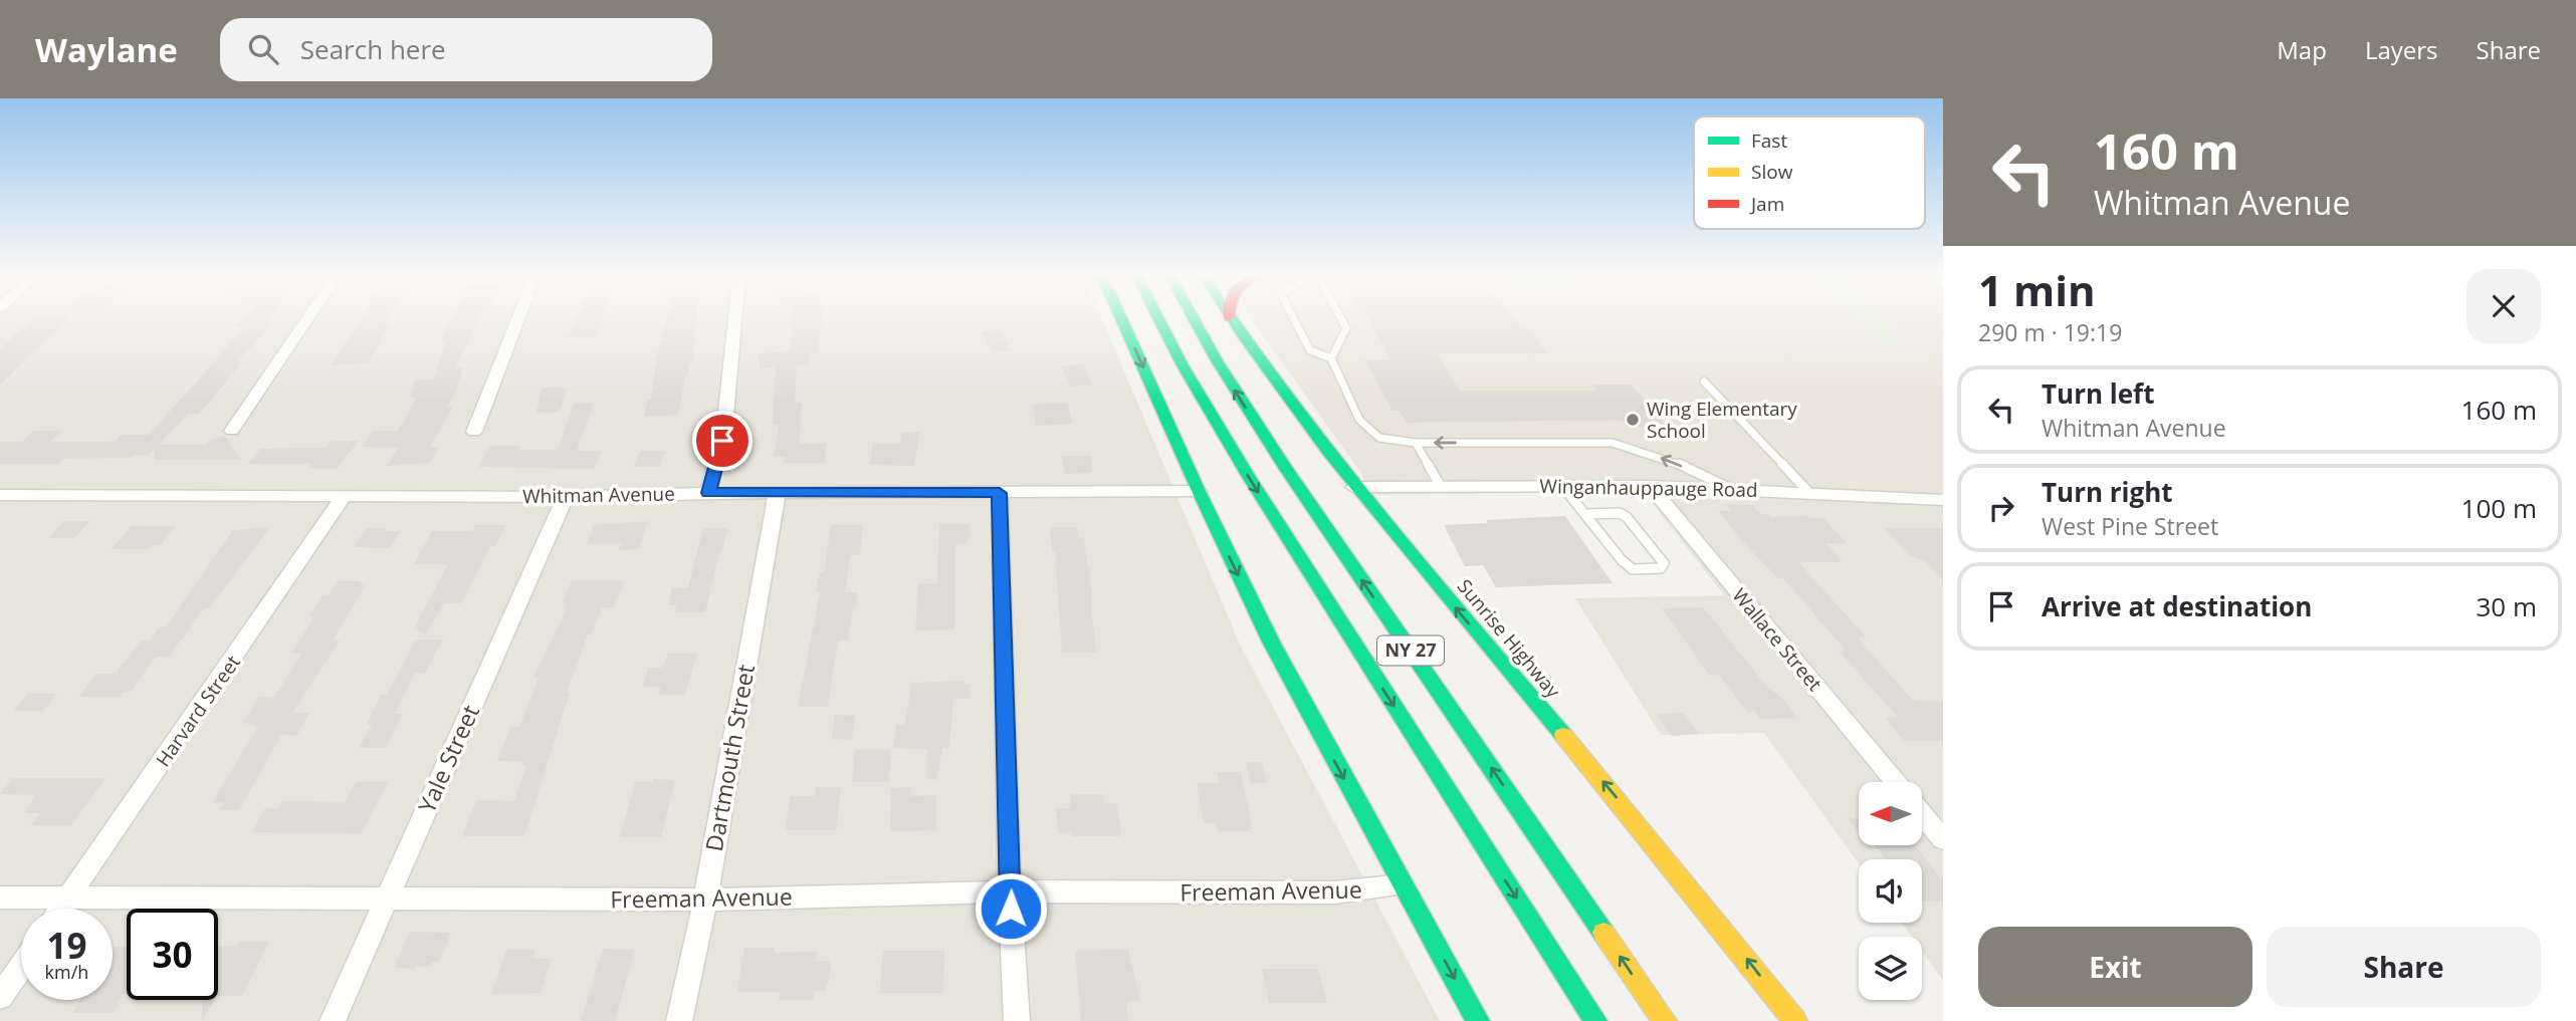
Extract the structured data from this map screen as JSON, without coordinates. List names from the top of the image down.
{
  "streets": {
    "main road": ["Sunrise Highway", "NY 27"],
    "street": [
      "Winganhauppauge Road",
      "Whitman Avenue",
      "Wallace Street",
      "Harvard Street",
      "Dartmouth Street",
      "Yale Street",
      "Freeman Avenue"
    ]
  },
  "crossings": [
    ["Winganhauppauge Road", "Sunrise Highway"],
    ["Winganhauppauge Road", "Wallace Street"],
    ["Whitman Avenue", "Harvard Street"],
    ["Whitman Avenue", "Dartmouth Street"],
    ["Whitman Avenue", "Yale Street"],
    ["Harvard Street", "Freeman Avenue"],
    ["Dartmouth Street", "Freeman Avenue"],
    ["Yale Street", "Freeman Avenue"]
  ],
  "places": ["Wing Elementary School"],
  "legend": ["Fast", "Slow", "Jam"],
  "north": "left",
  "page": {
    "header": "Waylane",
    "search": "Search here",
    "nav": ["Map", "Layers", "Share"],
    "turn": ["160 m", "Whitman Avenue"],
    "heading": ["1 min", "290 m · 19:19"],
    "list": [
      {
        "name": "Turn left",
        "note": "Whitman Avenue",
        "value": "160 m"
      },
      {
        "name": "Turn right",
        "note": "West Pine Street",
        "value": "100 m"
      },
      {
        "name": "Arrive at destination",
        "value": "30 m"
      }
    ],
    "speed": "19 km/h",
    "limit": "30",
    "buttons": ["Exit", "Share"]
  }
}
